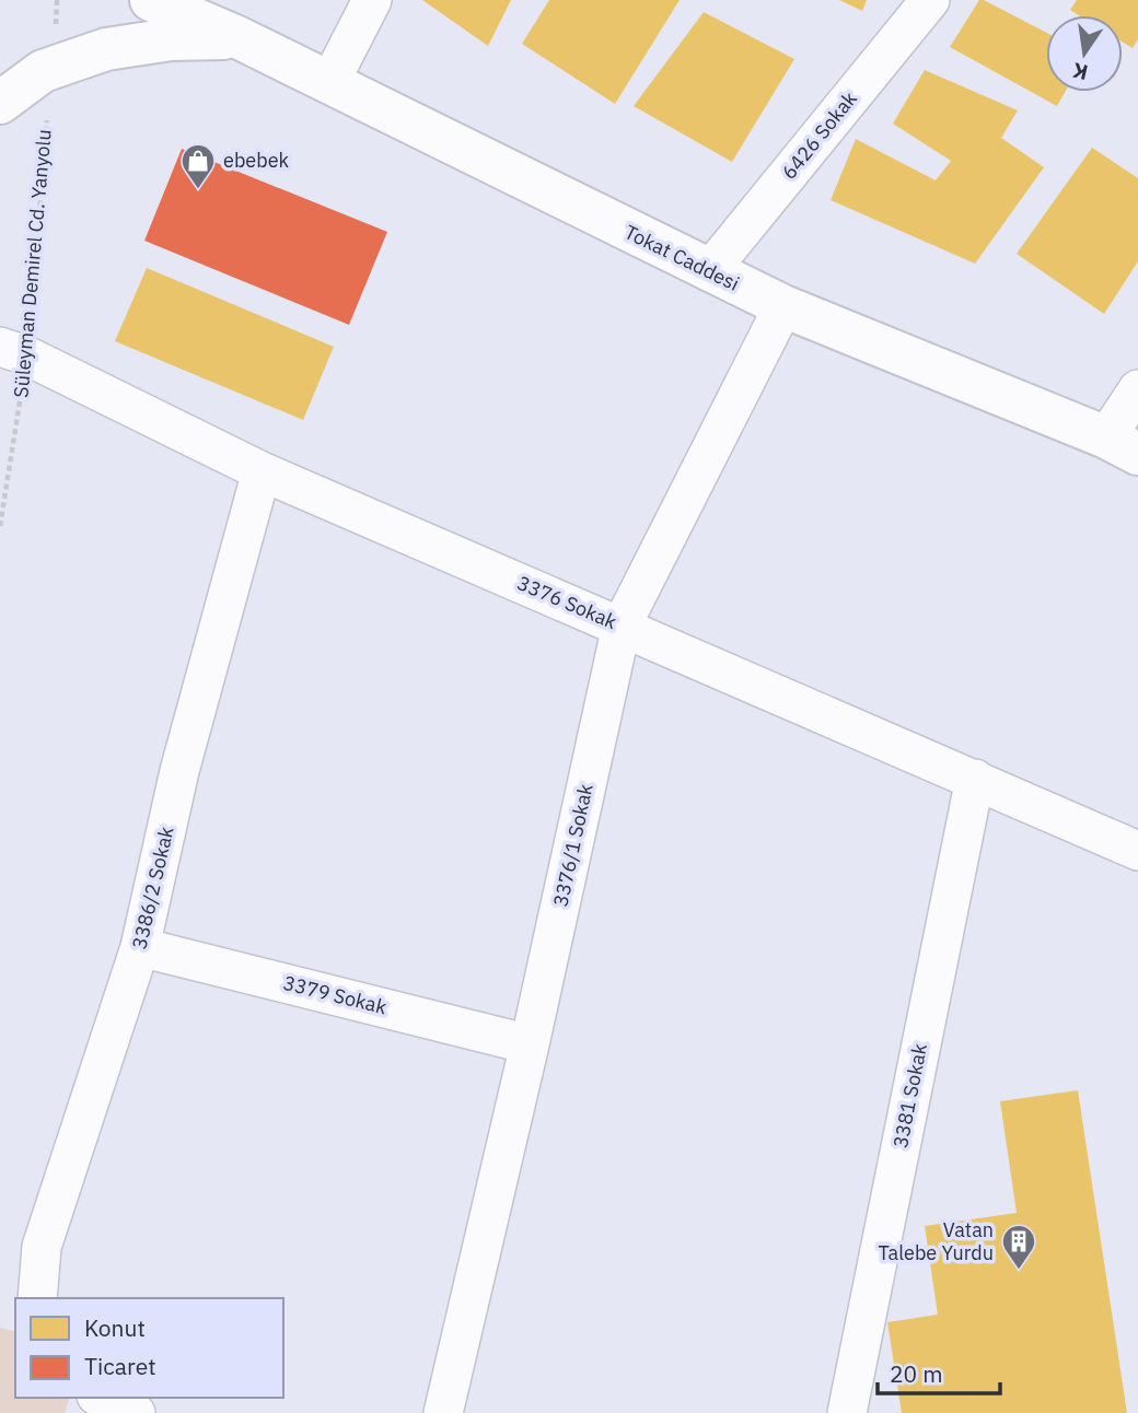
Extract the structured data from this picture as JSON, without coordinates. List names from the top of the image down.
{
  "streets": {
    "street": [
      "6426 Sokak",
      "Tokat Caddesi",
      "3376 Sokak",
      "3376/1 Sokak",
      "3386/2 Sokak",
      "3379 Sokak",
      "3381 Sokak"
    ],
    "path": ["Süleyman Demirel Cd. Yanyolu"]
  },
  "crossings": [
    ["6426 Sokak", "Tokat Caddesi"],
    ["Tokat Caddesi", "3376/1 Sokak"],
    ["Süleyman Demirel Cd. Yanyolu", "3376 Sokak"],
    ["3376 Sokak", "3376/1 Sokak"],
    ["3376 Sokak", "3386/2 Sokak"],
    ["3376 Sokak", "3381 Sokak"],
    ["3376/1 Sokak", "3379 Sokak"],
    ["3386/2 Sokak", "3379 Sokak"]
  ],
  "places": {
    "shop": ["ebebek"],
    "building": ["Vatan Talebe Yurdu"]
  },
  "legend": ["Konut", "Ticaret"],
  "scale_bar": "20 m",
  "north": "bottom"
}
